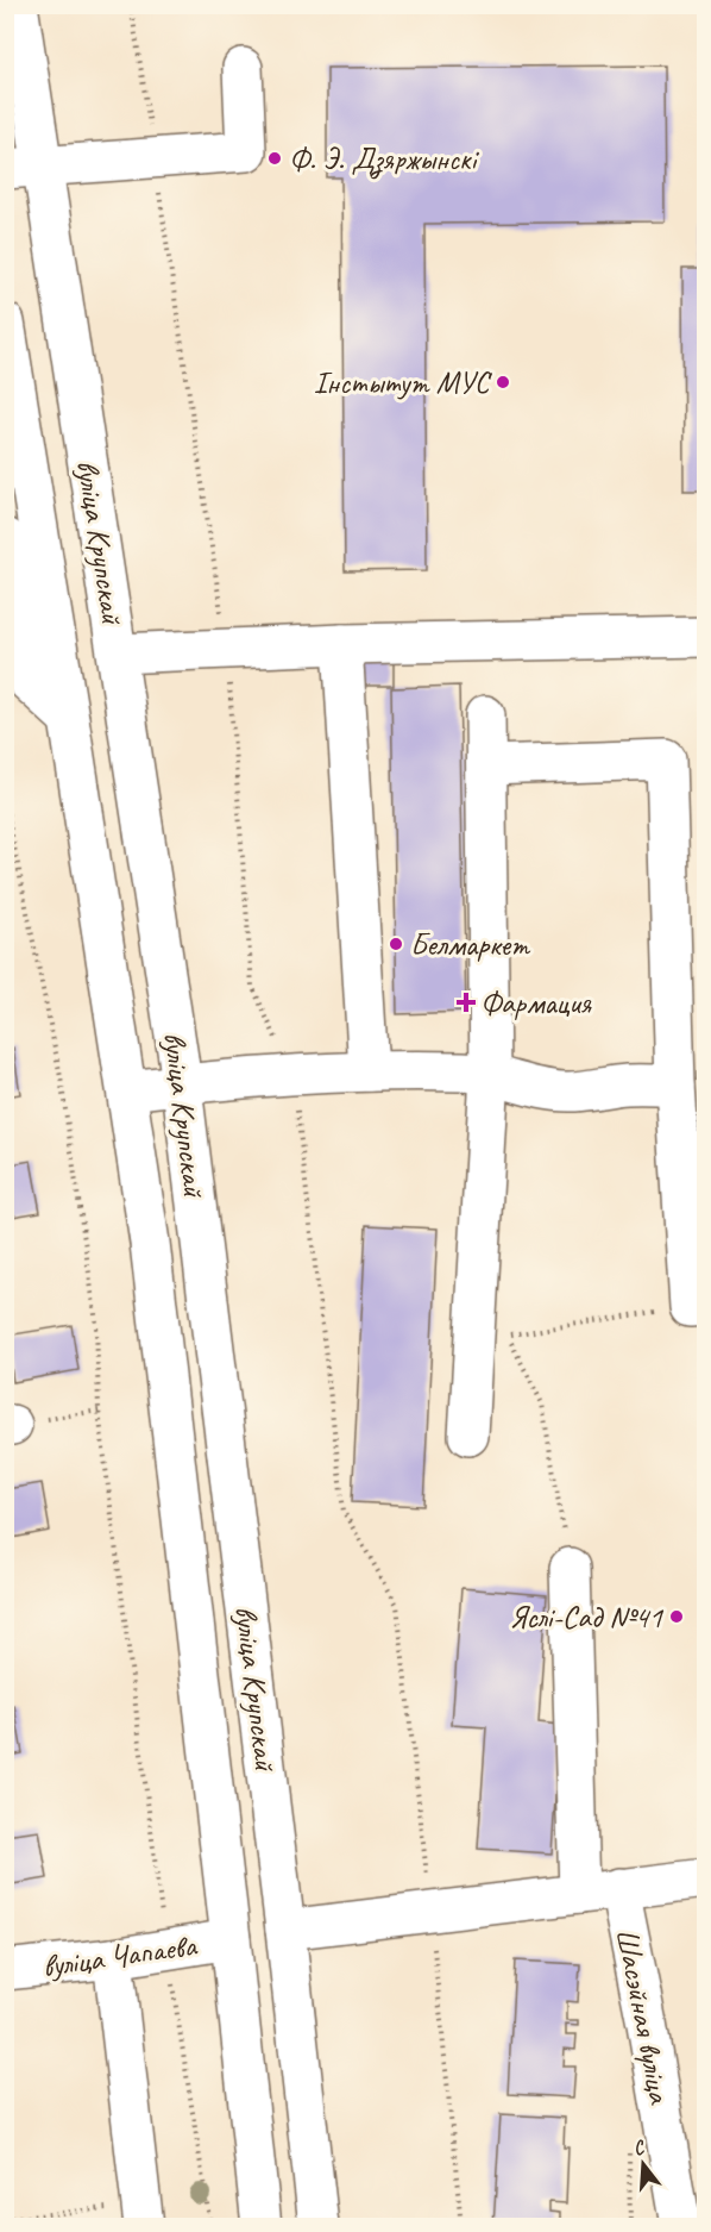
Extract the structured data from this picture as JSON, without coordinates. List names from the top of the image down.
{
  "streets": {
    "main road": ["вуліца Крупскай", "вуліца Чапаева", "Шасэйная вуліца"]
  },
  "crossings": [
    ["вуліца Крупскай", "вуліца Чапаева"]
  ],
  "places": {
    "other": [
      "Ф. Э. Дзяржынскі",
      "Інстытут МУС",
      "Белмаркет",
      "Яслі-Сад №41"
    ],
    "health": ["Фармация"]
  },
  "north": "top"
}
